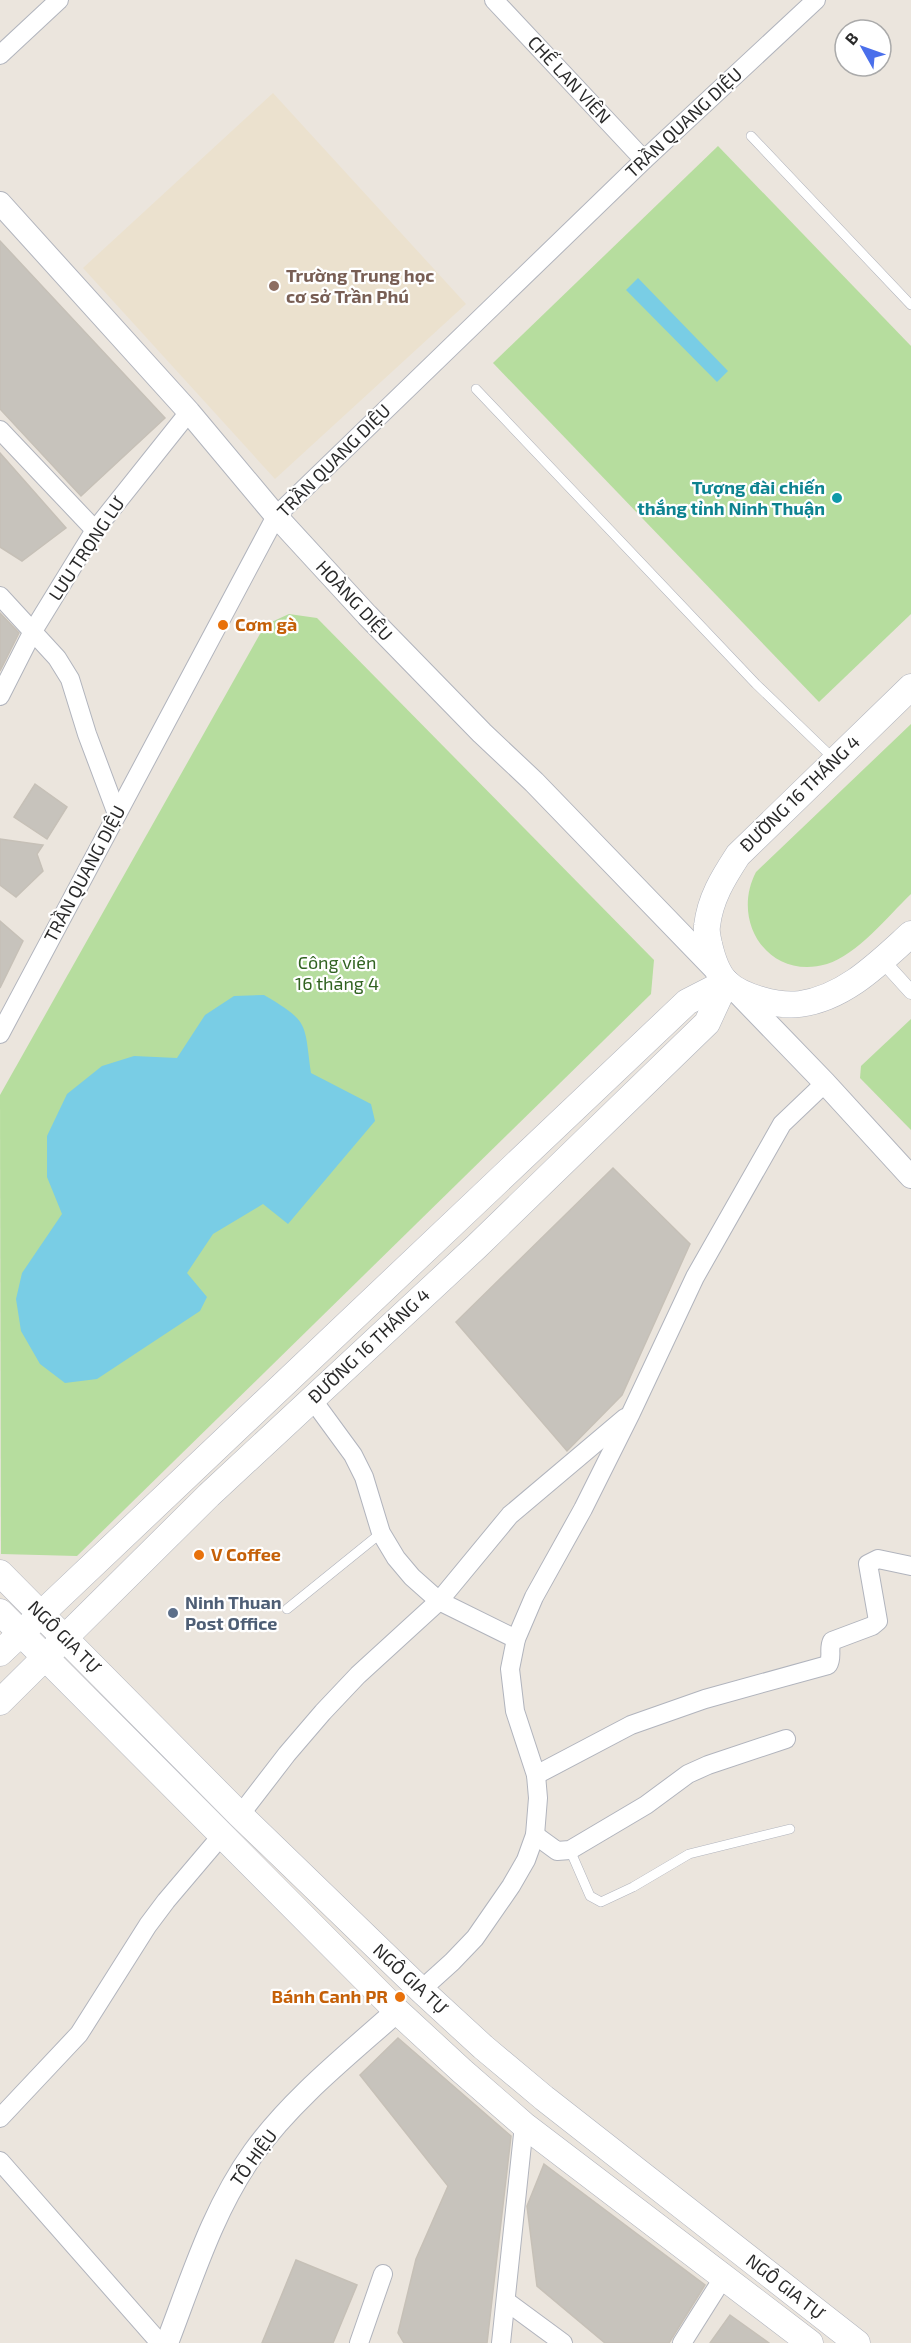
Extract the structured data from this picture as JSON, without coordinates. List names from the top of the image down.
{
  "streets": {
    "main road": ["ĐƯỜNG 16 THÁNG 4", "NGÔ GIA TỰ"],
    "street": [
      "CHẾ LAN VIÊN",
      "TRẦN QUANG DIỆU",
      "LƯU TRỌNG LƯ",
      "HOÀNG DIỆU",
      "TÔ HIỆU"
    ]
  },
  "crossings": [
    ["CHẾ LAN VIÊN", "TRẦN QUANG DIỆU"],
    ["TRẦN QUANG DIỆU", "HOÀNG DIỆU"],
    ["LƯU TRỌNG LƯ", "HOÀNG DIỆU"],
    ["HOÀNG DIỆU", "ĐƯỜNG 16 THÁNG 4"],
    ["ĐƯỜNG 16 THÁNG 4", "NGÔ GIA TỰ"],
    ["NGÔ GIA TỰ", "TÔ HIỆU"]
  ],
  "parks": ["Công viên 16 tháng 4"],
  "places": [
    "Trường Trung học cơ sở Trần Phú",
    "Tượng đài chiến thắng tỉnh Ninh Thuận",
    "Cơm gà",
    "V Coffee",
    "Ninh Thuan Post Office",
    "Bánh Canh PR"
  ],
  "north": "top left"
}
